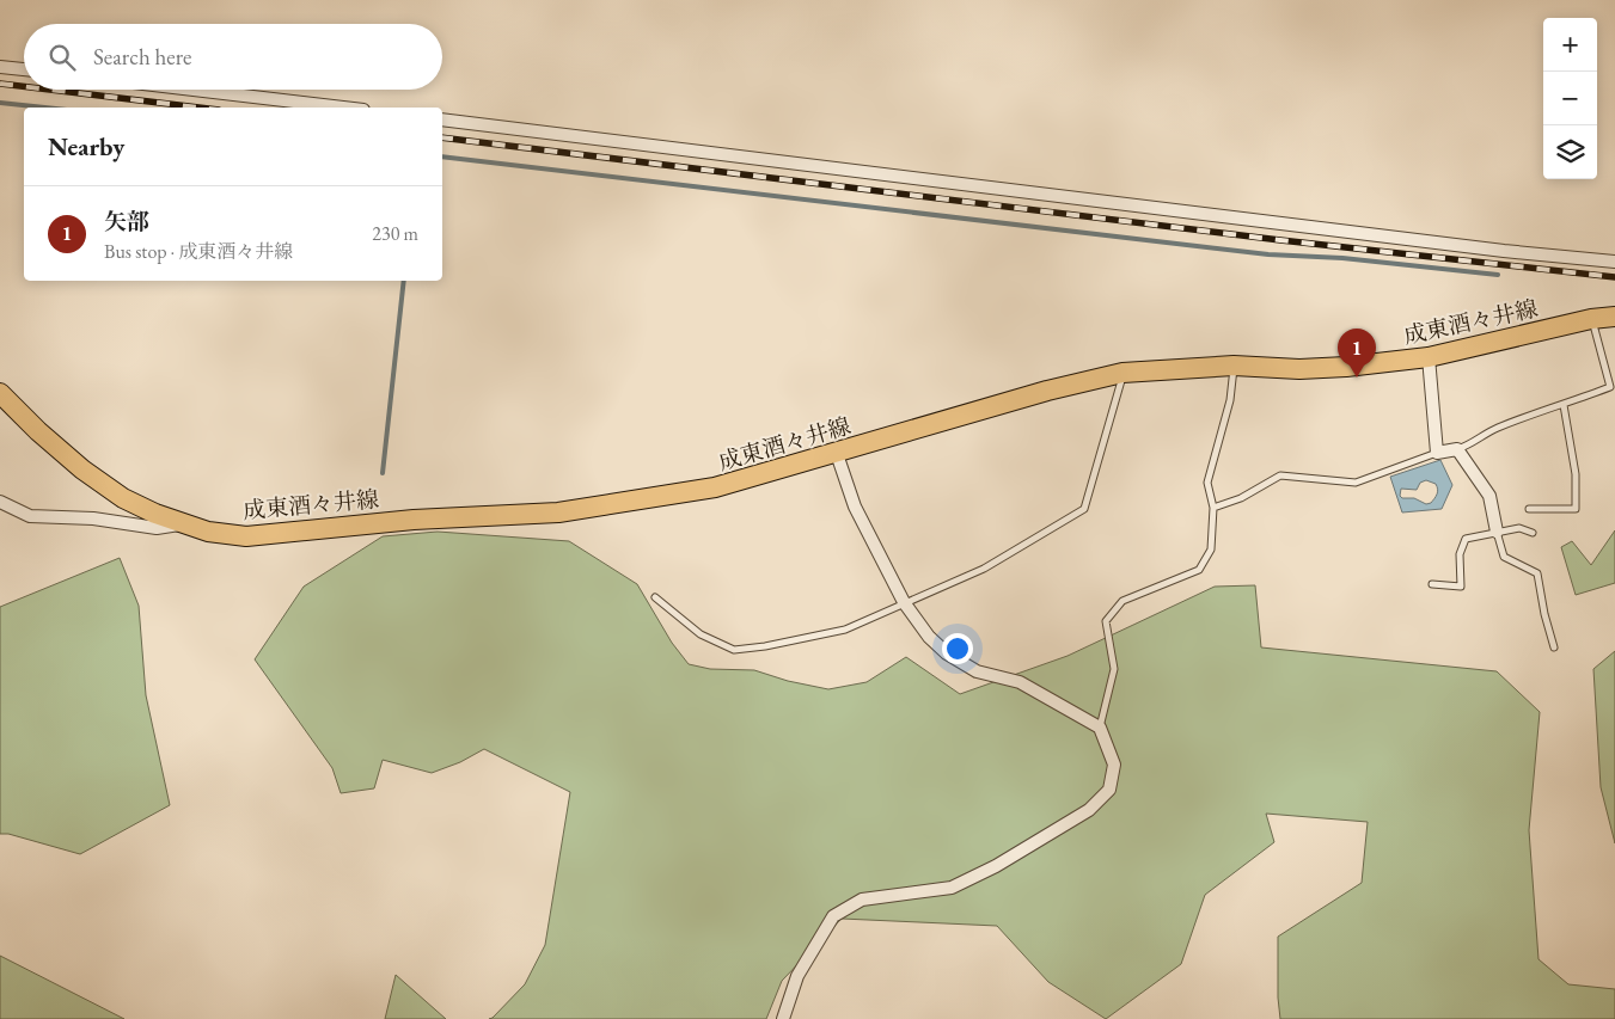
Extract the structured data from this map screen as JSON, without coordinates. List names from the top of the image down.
{
  "streets": {
    "main road": ["成東酒々井線"]
  },
  "page": {
    "map_buttons": ["+", "−"],
    "search": "Search here",
    "heading": "Nearby",
    "list": [
      {
        "mark": "1",
        "name": "矢部",
        "note": "Bus stop · 成東酒々井線",
        "value": "230 m"
      }
    ],
    "pins": "1"
  }
}
